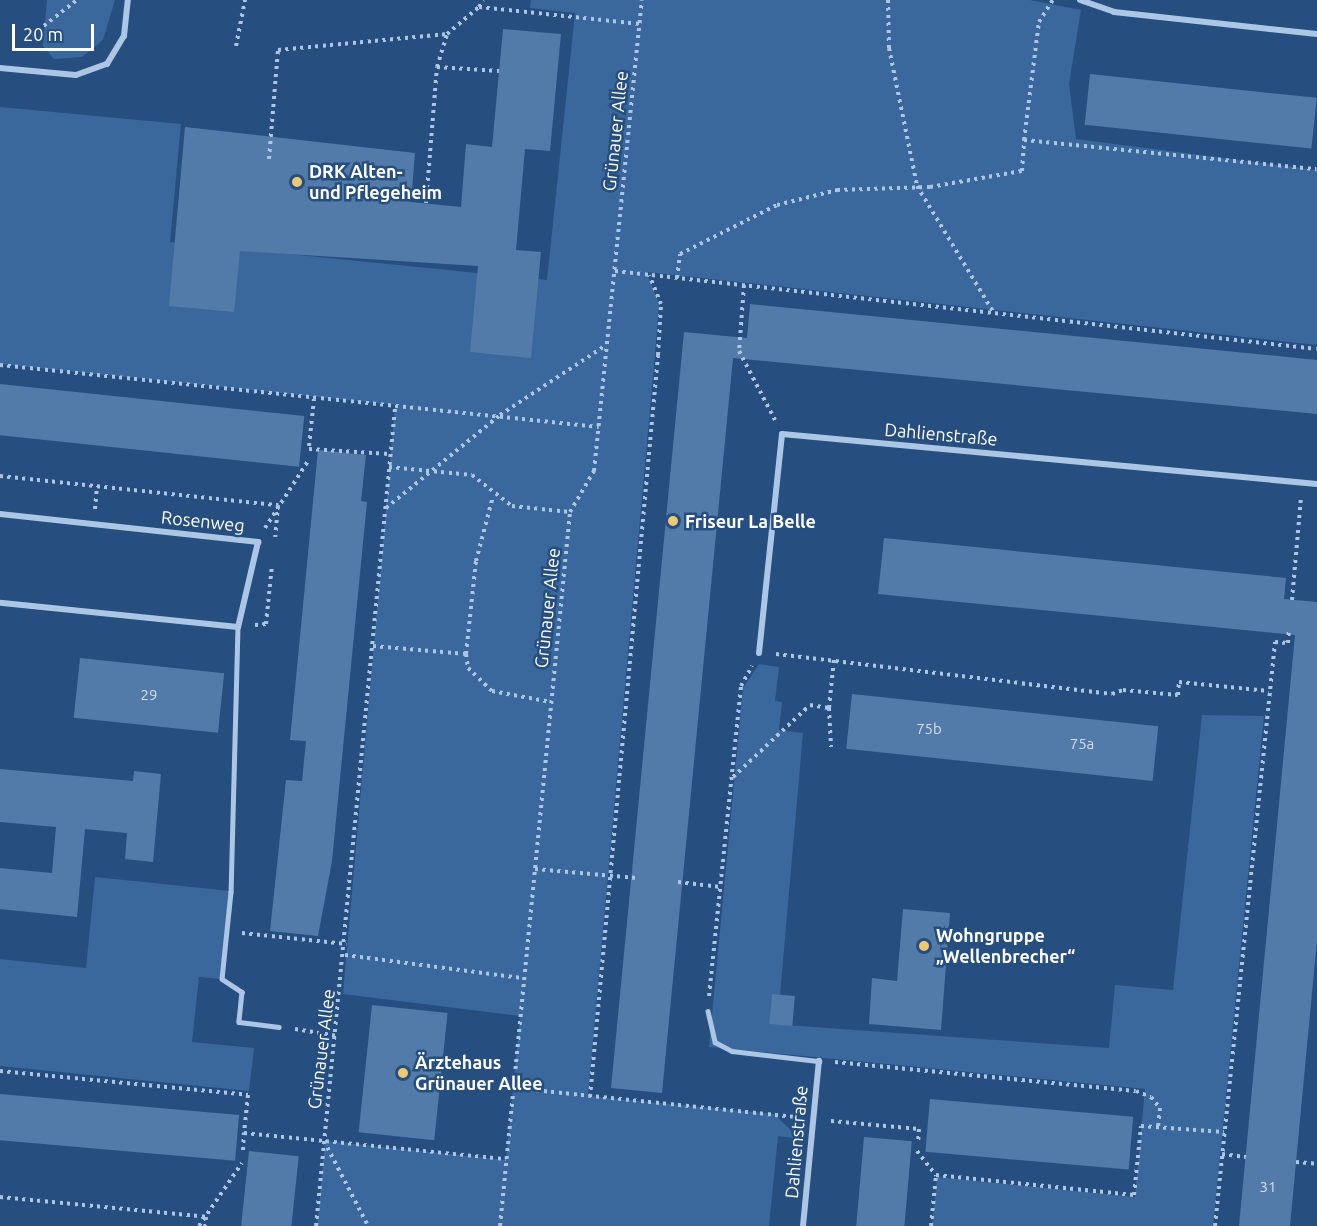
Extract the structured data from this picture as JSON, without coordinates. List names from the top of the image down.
{
  "streets": {
    "street": ["Dahlienstraße", "Rosenweg"],
    "path": ["Grünauer Allee"]
  },
  "places": [
    "DRK Alten- und Pflegeheim",
    "Friseur La Belle",
    "Wohngruppe „Wellenbrecher“",
    "Ärztehaus Grünauer Allee"
  ],
  "house_numbers": [
    "29",
    "75b",
    "75a",
    "31"
  ],
  "scale_bar": "20 m"
}
